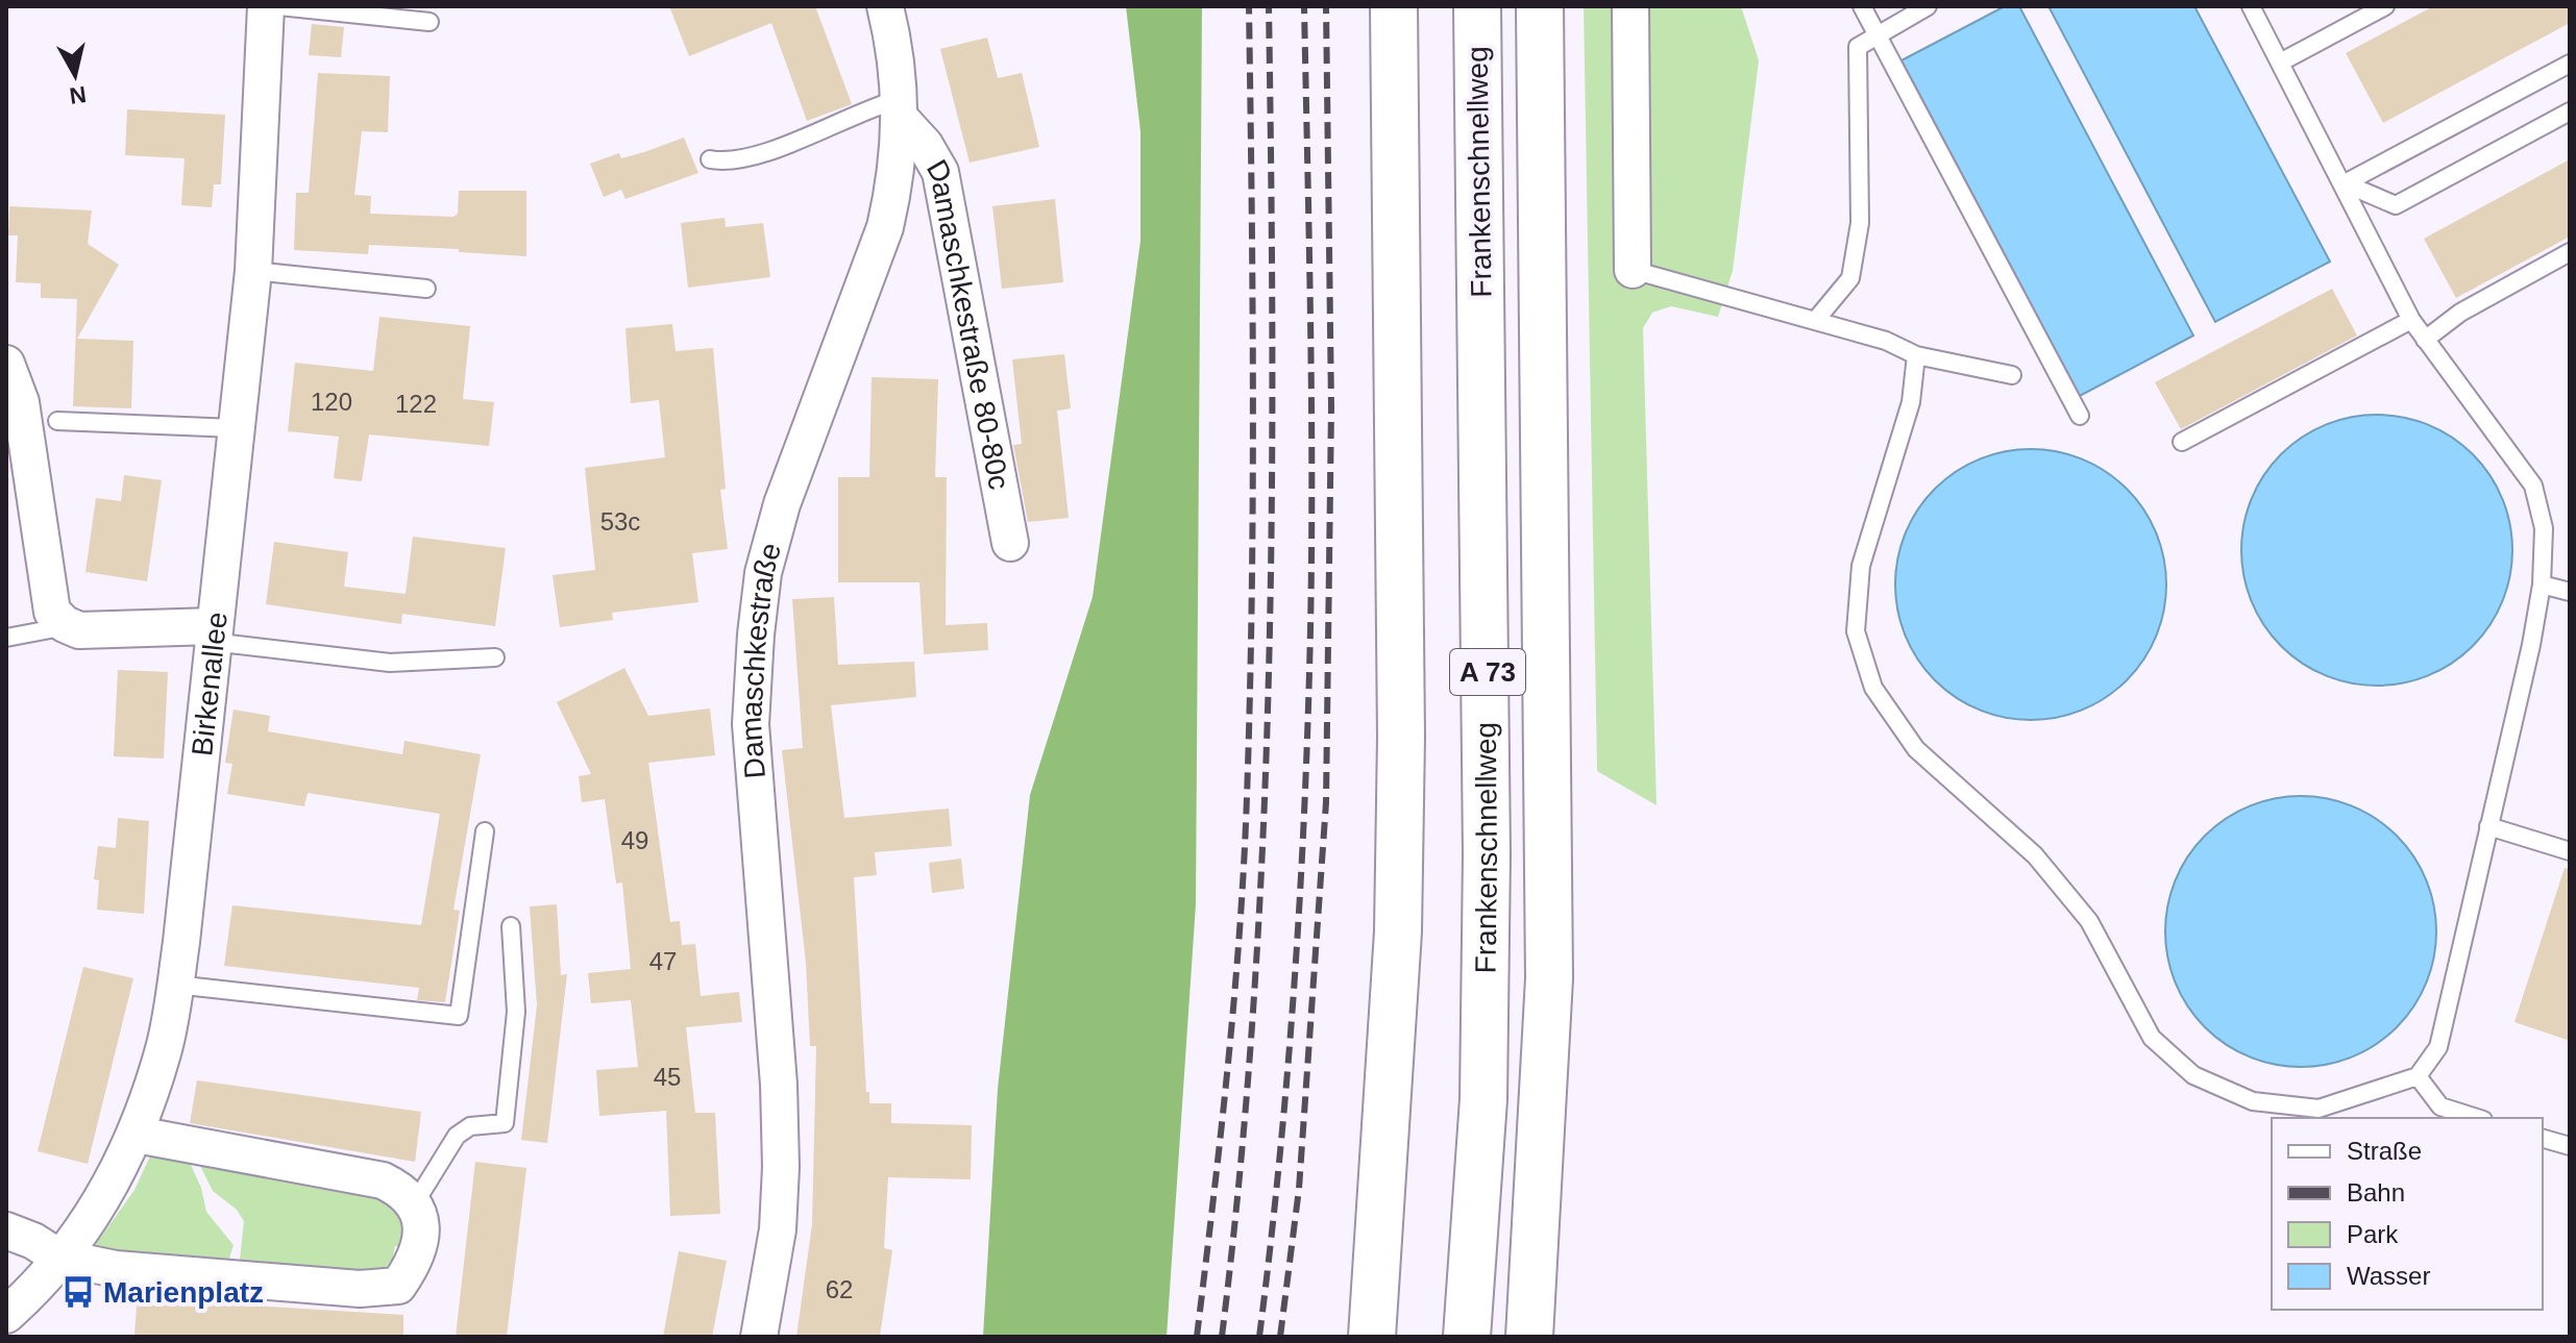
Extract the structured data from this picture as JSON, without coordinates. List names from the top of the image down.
{
  "streets": {
    "main road": ["Frankenschnellweg", "A 73"],
    "street": ["Damaschkestraße 80-80c", "Damaschkestraße", "Birkenallee"]
  },
  "crossings": [
    ["Damaschkestraße 80-80c", "Damaschkestraße"]
  ],
  "places": {
    "bus stop": ["Marienplatz"]
  },
  "house_numbers": [
    "120",
    "122",
    "53c",
    "49",
    "47",
    "45",
    "62"
  ],
  "legend": [
    "Straße",
    "Bahn",
    "Park",
    "Wasser"
  ],
  "north": "bottom"
}
